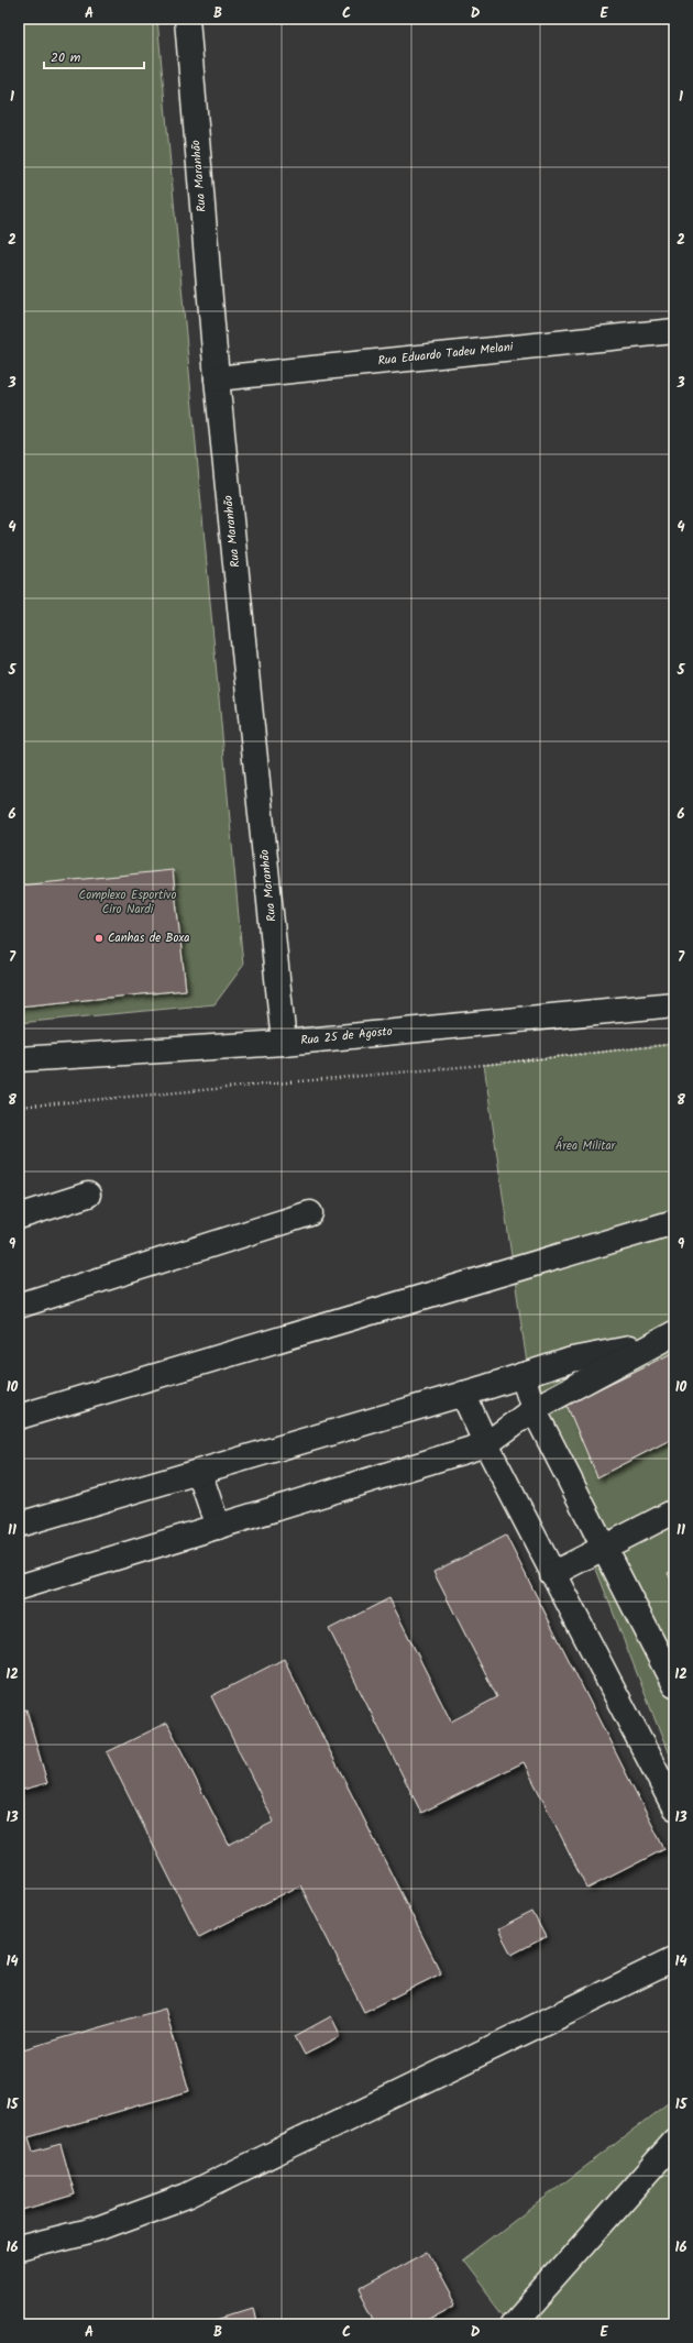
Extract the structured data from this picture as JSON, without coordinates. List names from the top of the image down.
{
  "streets": {
    "street": ["Rua Maranhão", "Rua Eduardo Tadeu Melani", "Rua 25 de Agosto"]
  },
  "crossings": [
    ["Rua Maranhão", "Rua Eduardo Tadeu Melani"],
    ["Rua Maranhão", "Rua 25 de Agosto"]
  ],
  "parks": ["Complexo Esportivo Ciro Nardi", "Área Militar"],
  "places": ["Canhas de Boxa"],
  "scale_bar": "20 m",
  "grid": {
    "columns": [
      "A",
      "B",
      "C",
      "D",
      "E"
    ],
    "rows": [
      "1",
      "2",
      "3",
      "4",
      "5",
      "6",
      "7",
      "8",
      "9",
      "10",
      "11",
      "12",
      "13",
      "14",
      "15",
      "16"
    ]
  }
}
